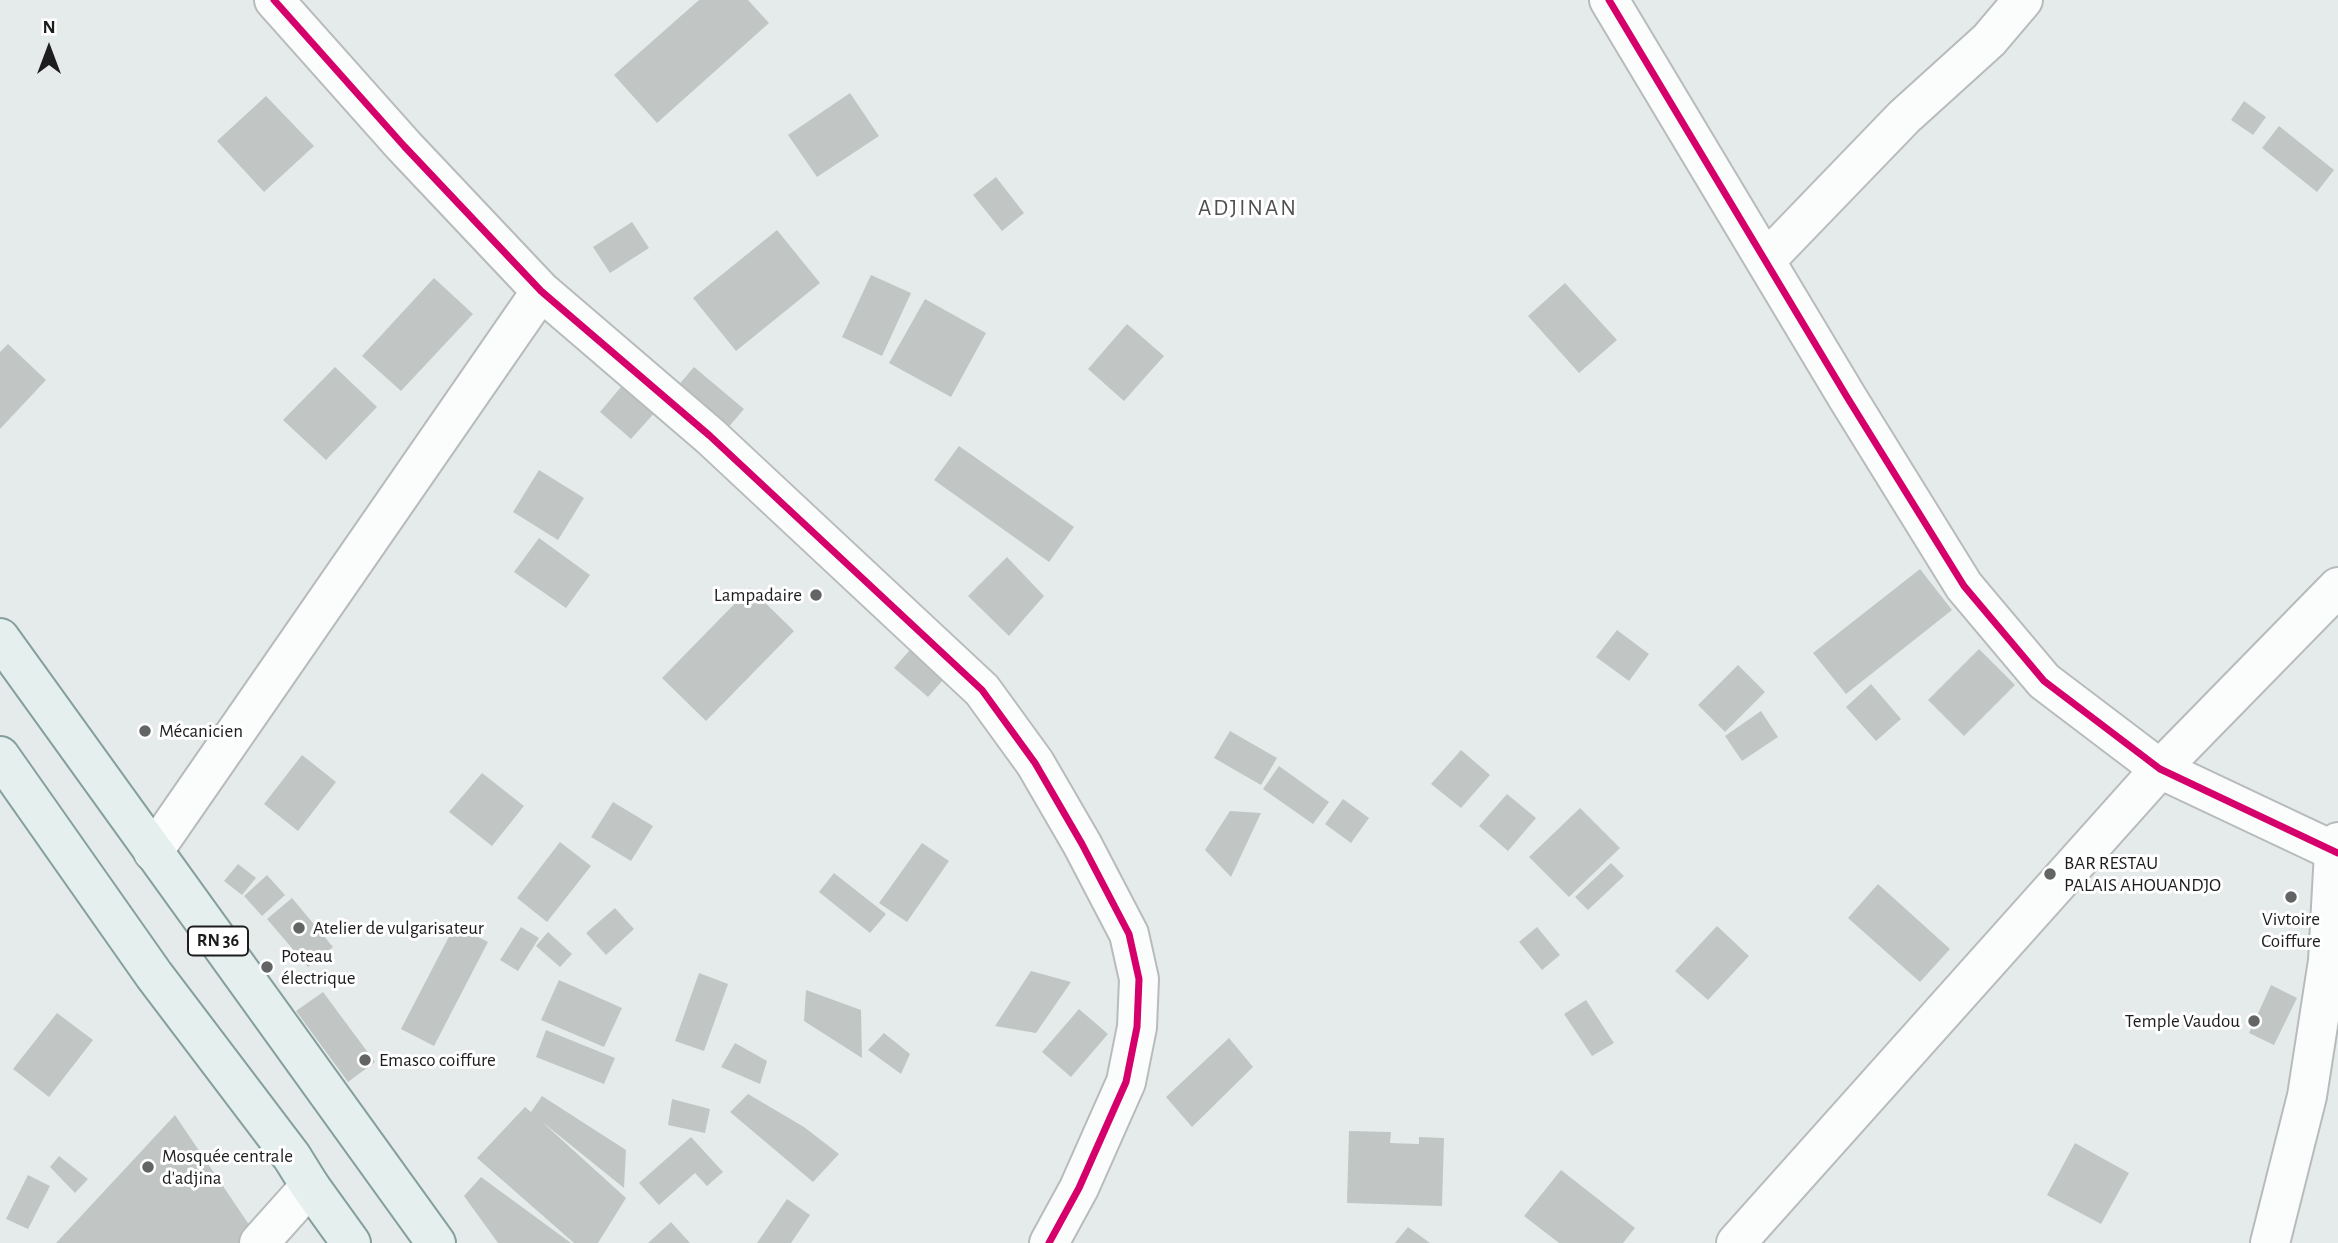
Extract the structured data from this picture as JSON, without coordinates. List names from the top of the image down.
{
  "streets": {
    "main road": ["RN 36"]
  },
  "districts": ["ADJINAN"],
  "places": [
    "Lampadaire",
    "Mécanicien",
    "BAR RESTAU PALAIS AHOUANDJO",
    "Vivtoire Coiffure",
    "Atelier de vulgarisateur",
    "Poteau électrique",
    "Temple Vaudou",
    "Emasco coiffure",
    "Mosquée centrale d'adjina"
  ],
  "north": "top"
}
